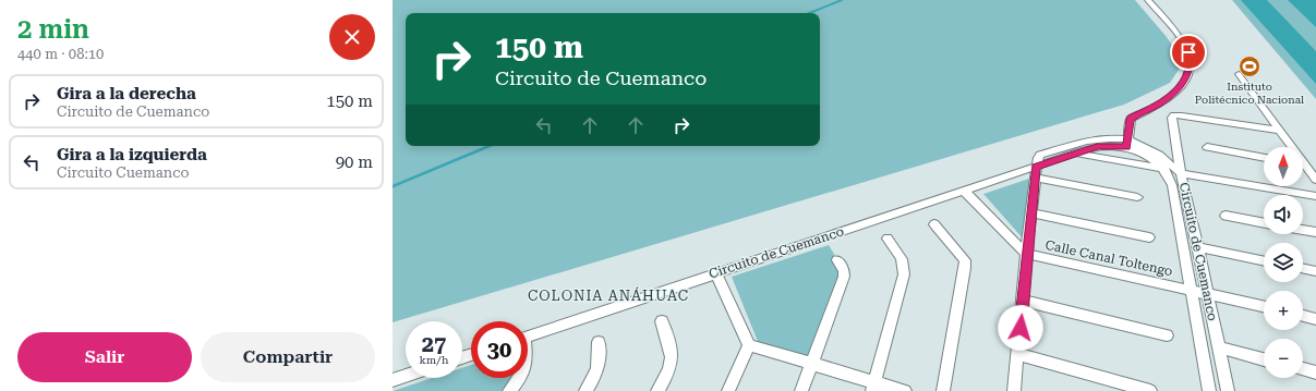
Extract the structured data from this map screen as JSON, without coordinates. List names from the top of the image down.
{
  "streets": {
    "street": ["Circuito de Cuemanco", "Calle Canal Toltengo"]
  },
  "crossings": [
    ["Circuito de Cuemanco", "Calle Canal Toltengo"]
  ],
  "districts": ["COLONIA ANÁHUAC"],
  "places": {
    "sports": ["Instituto Politécnico Nacional"]
  },
  "north": "top",
  "page": {
    "heading": ["2 min", "440 m · 08:10"],
    "turn": ["150 m", "Circuito de Cuemanco"],
    "list": [
      {
        "name": "Gira a la derecha",
        "note": "Circuito de Cuemanco",
        "value": "150 m"
      },
      {
        "name": "Gira a la izquierda",
        "note": "Circuito Cuemanco",
        "value": "90 m"
      }
    ],
    "map_buttons": ["+", "−"],
    "speed": "27 km/h",
    "limit": "30",
    "buttons": ["Salir", "Compartir"]
  }
}
